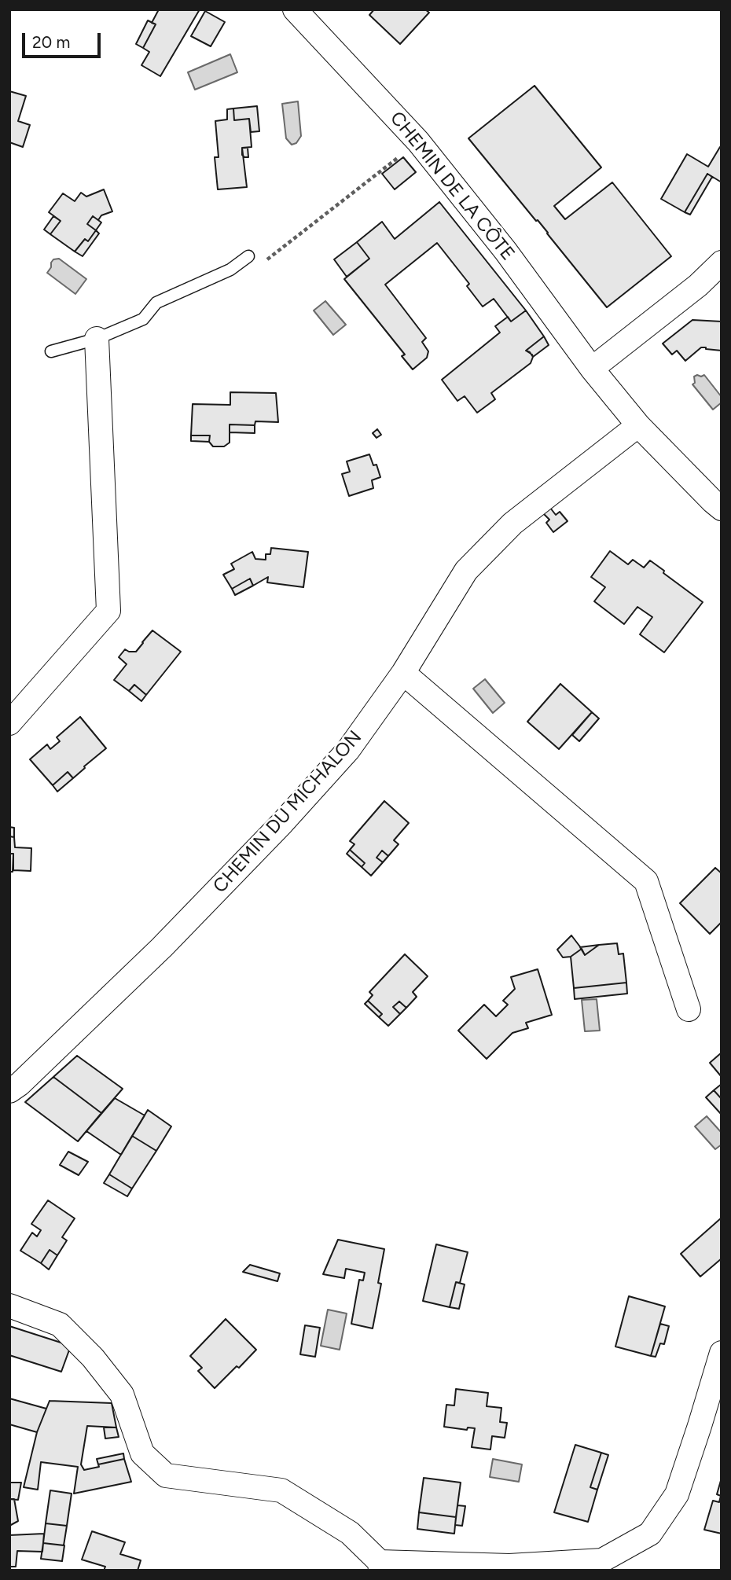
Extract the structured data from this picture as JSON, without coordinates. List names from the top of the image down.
{
  "streets": {
    "street": ["CHEMIN DE LA CÔTE", "CHEMIN DU MICHALON"]
  },
  "crossings": [
    ["CHEMIN DE LA CÔTE", "CHEMIN DU MICHALON"]
  ],
  "scale_bar": "20 m"
}
